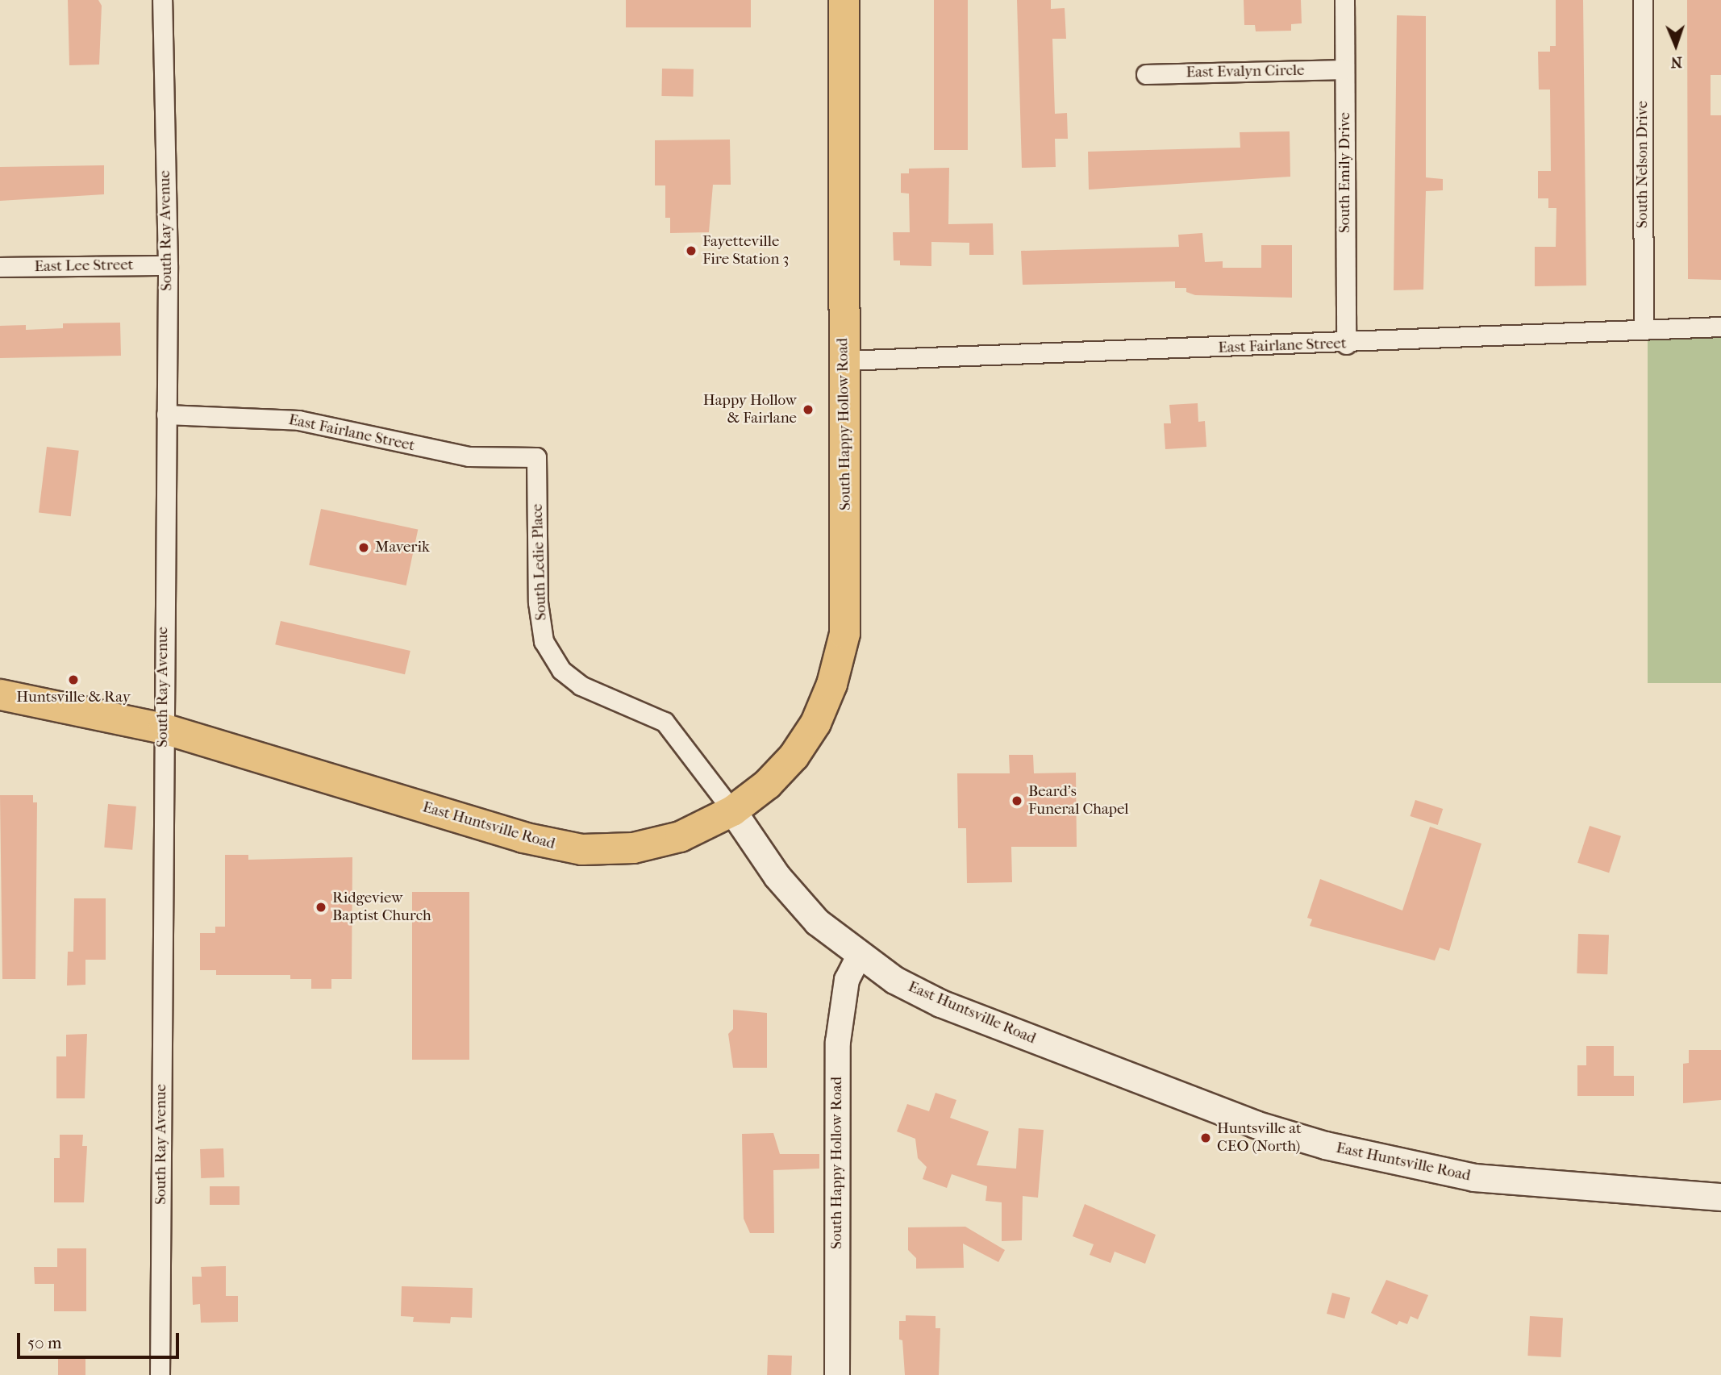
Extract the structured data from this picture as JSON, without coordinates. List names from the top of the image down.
{
  "streets": {
    "main road": ["South Happy Hollow Road", "East Huntsville Road"],
    "street": [
      "East Evalyn Circle",
      "South Nelson Drive",
      "South Emily Drive",
      "South Ray Avenue",
      "East Lee Street",
      "East Fairlane Street",
      "South Ledie Place"
    ]
  },
  "crossings": [
    ["East Evalyn Circle", "South Emily Drive"],
    ["South Nelson Drive", "East Fairlane Street"],
    ["South Emily Drive", "East Fairlane Street"],
    ["South Ray Avenue", "East Lee Street"],
    ["South Ray Avenue", "East Fairlane Street"],
    ["South Ray Avenue", "East Huntsville Road"],
    ["East Fairlane Street", "South Happy Hollow Road"],
    ["East Fairlane Street", "South Ledie Place"],
    ["South Happy Hollow Road", "South Ledie Place"],
    ["South Happy Hollow Road", "East Huntsville Road"],
    ["South Ledie Place", "East Huntsville Road"]
  ],
  "places": [
    "Fayetteville Fire Station 3",
    "Happy Hollow & Fairlane",
    "Maverik",
    "Huntsville & Ray",
    "Beard's Funeral Chapel",
    "Ridgeview Baptist Church",
    "Huntsville at CEO (North)"
  ],
  "scale_bar": "50 m",
  "north": "bottom"
}
